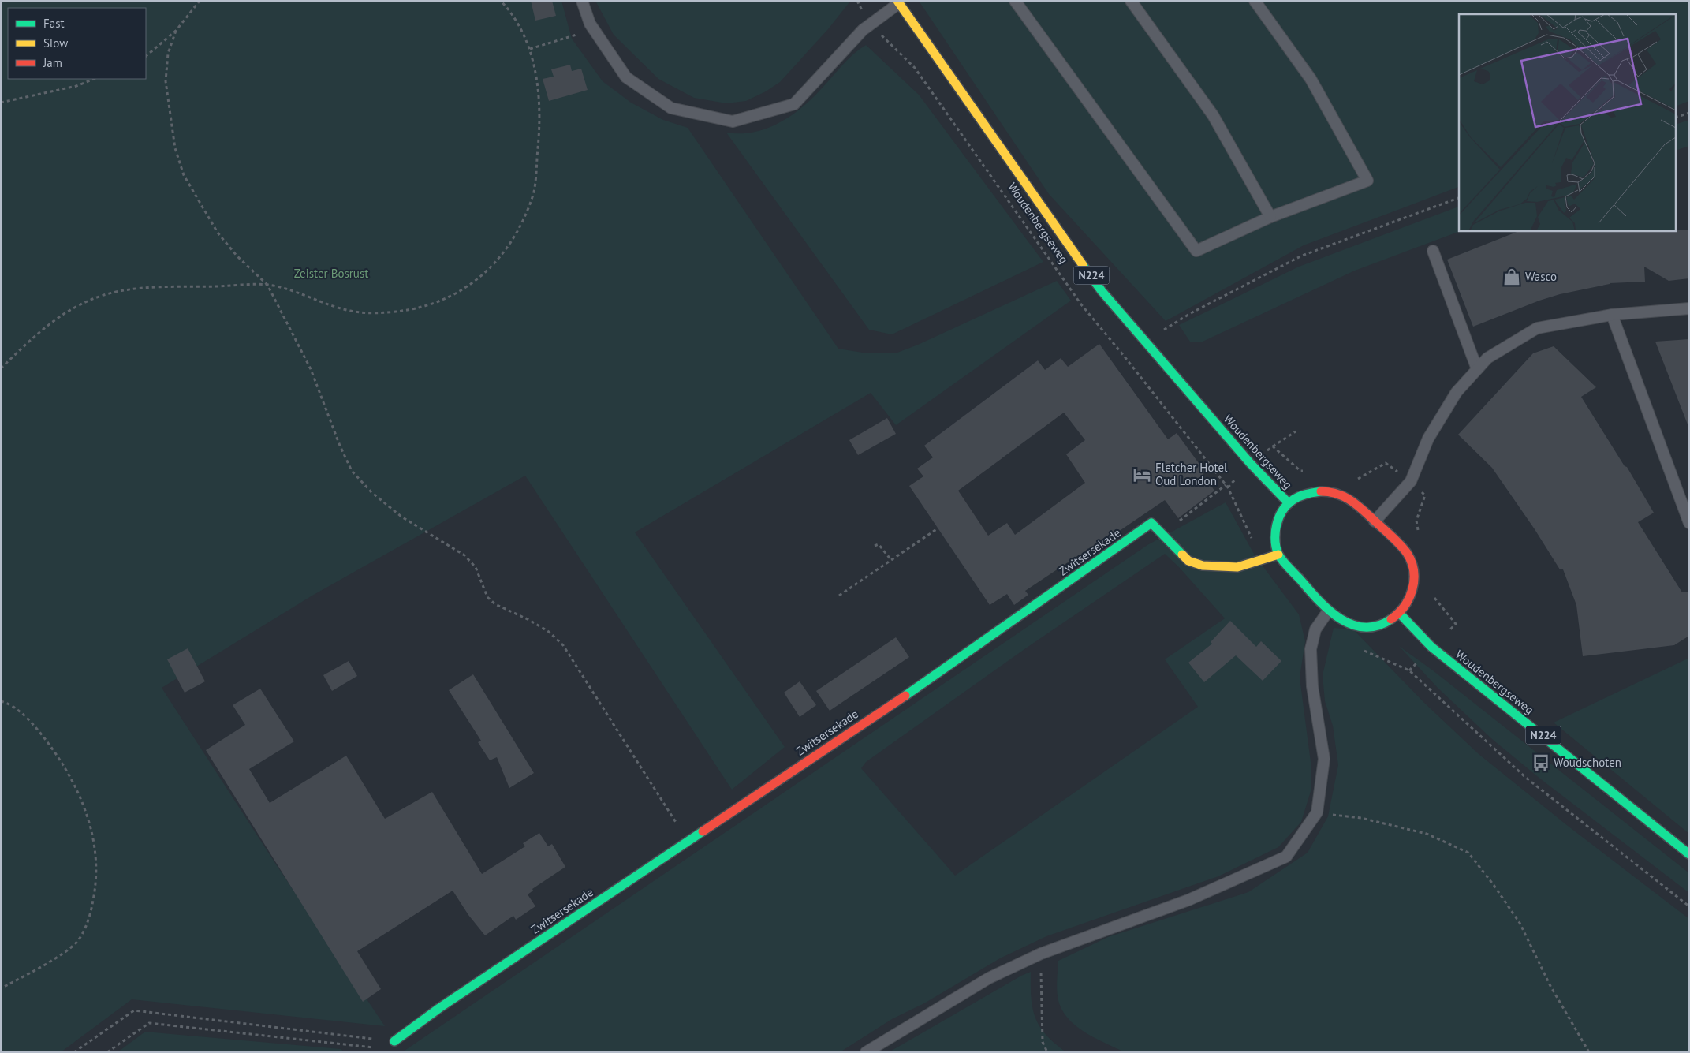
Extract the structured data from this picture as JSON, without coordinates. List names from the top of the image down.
{
  "streets": {
    "main road": ["Woudenbergseweg", "N224", "Zwitsersekade"]
  },
  "parks": ["Zeister Bosrust"],
  "places": {
    "shop": ["Wasco"],
    "hotel": ["Fletcher Hotel Oud London"],
    "bus stop": ["Woudschoten"]
  },
  "legend": ["Fast", "Slow", "Jam"]
}
